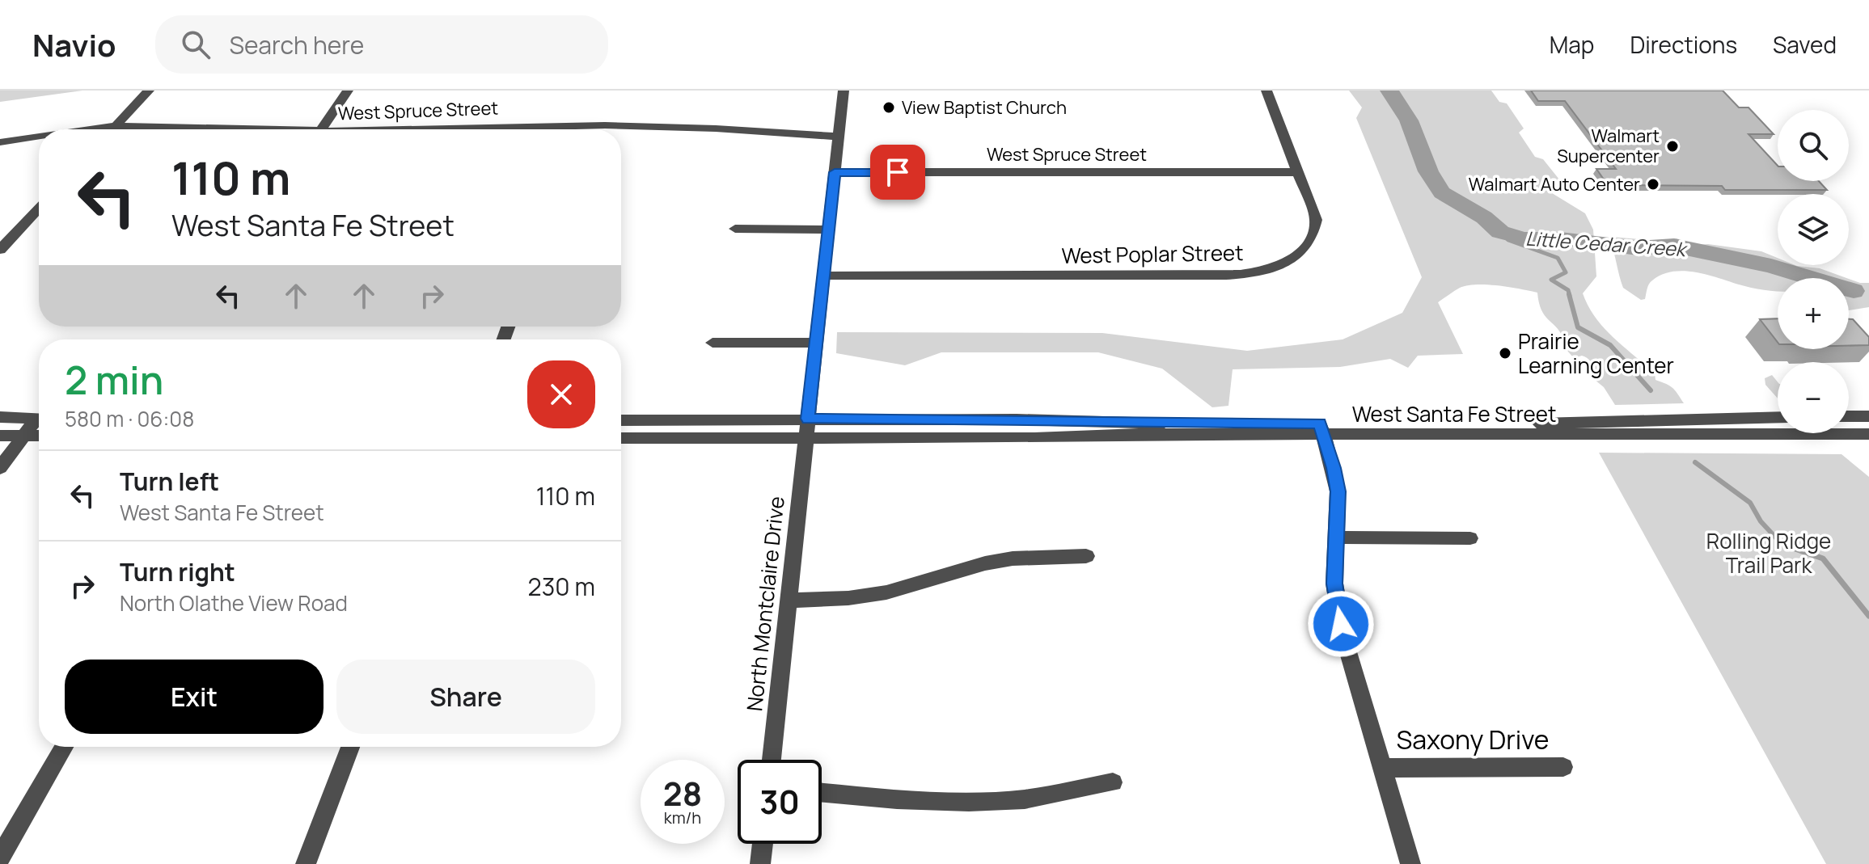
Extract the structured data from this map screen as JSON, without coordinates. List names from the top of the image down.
{
  "streets": {
    "street": [
      "West Spruce Street",
      "West Poplar Street",
      "West Santa Fe Street",
      "North Montclaire Drive",
      "Saxony Drive"
    ]
  },
  "crossings": [
    ["West Spruce Street", "West Poplar Street"],
    ["West Spruce Street", "North Montclaire Drive"],
    ["West Poplar Street", "North Montclaire Drive"],
    ["West Santa Fe Street", "North Montclaire Drive"]
  ],
  "water": ["Little Cedar Creek"],
  "parks": ["Rolling Ridge Trail Park"],
  "places": [
    "View Baptist Church",
    "Walmart Supercenter",
    "Walmart Auto Center",
    "Prairie Learning Center"
  ],
  "page": {
    "header": "Navio",
    "search": "Search here",
    "nav": ["Map", "Directions", "Saved"],
    "map_buttons": ["+", "−"],
    "turn": ["110 m", "West Santa Fe Street"],
    "heading": ["2 min", "580 m · 06:08"],
    "list": [
      {
        "name": "Turn left",
        "note": "West Santa Fe Street",
        "value": "110 m"
      },
      {
        "name": "Turn right",
        "note": "North Olathe View Road",
        "value": "230 m"
      }
    ],
    "buttons": ["Exit", "Share"],
    "speed": "28 km/h",
    "limit": "30"
  }
}
